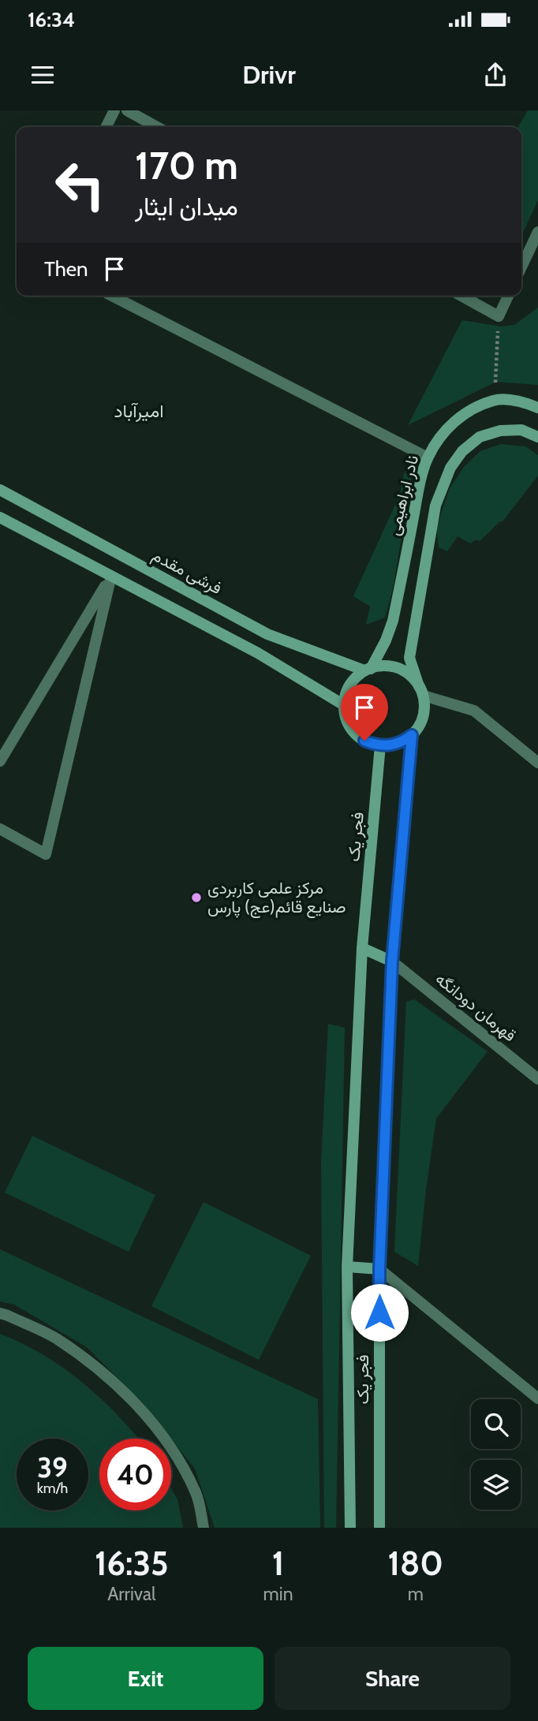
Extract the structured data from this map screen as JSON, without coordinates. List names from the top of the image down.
{
  "streets": {
    "street": [
      "نادر ابراهیمی",
      "فرشی مقدم",
      "فجر یک",
      "قهرمان دودانگه"
    ]
  },
  "crossings": [
    ["نادر ابراهیمی", "فرشی مقدم"],
    ["نادر ابراهیمی", "فجر یک"],
    ["فرشی مقدم", "فجر یک"],
    ["فجر یک", "قهرمان دودانگه"]
  ],
  "districts": ["امیرآباد"],
  "places": ["مرکز علمی کاربردی صنایع قائم(عج) پارس"],
  "page": {
    "status": "16:34",
    "header": "Drivr",
    "turn": ["170 m", "میدان ایثار"],
    "then": "Then",
    "speed": "39 km/h",
    "limit": "40",
    "eta": [
      "16:35",
      "Arrival",
      "1",
      "min",
      "180",
      "m"
    ],
    "buttons": ["Exit", "Share"]
  }
}
